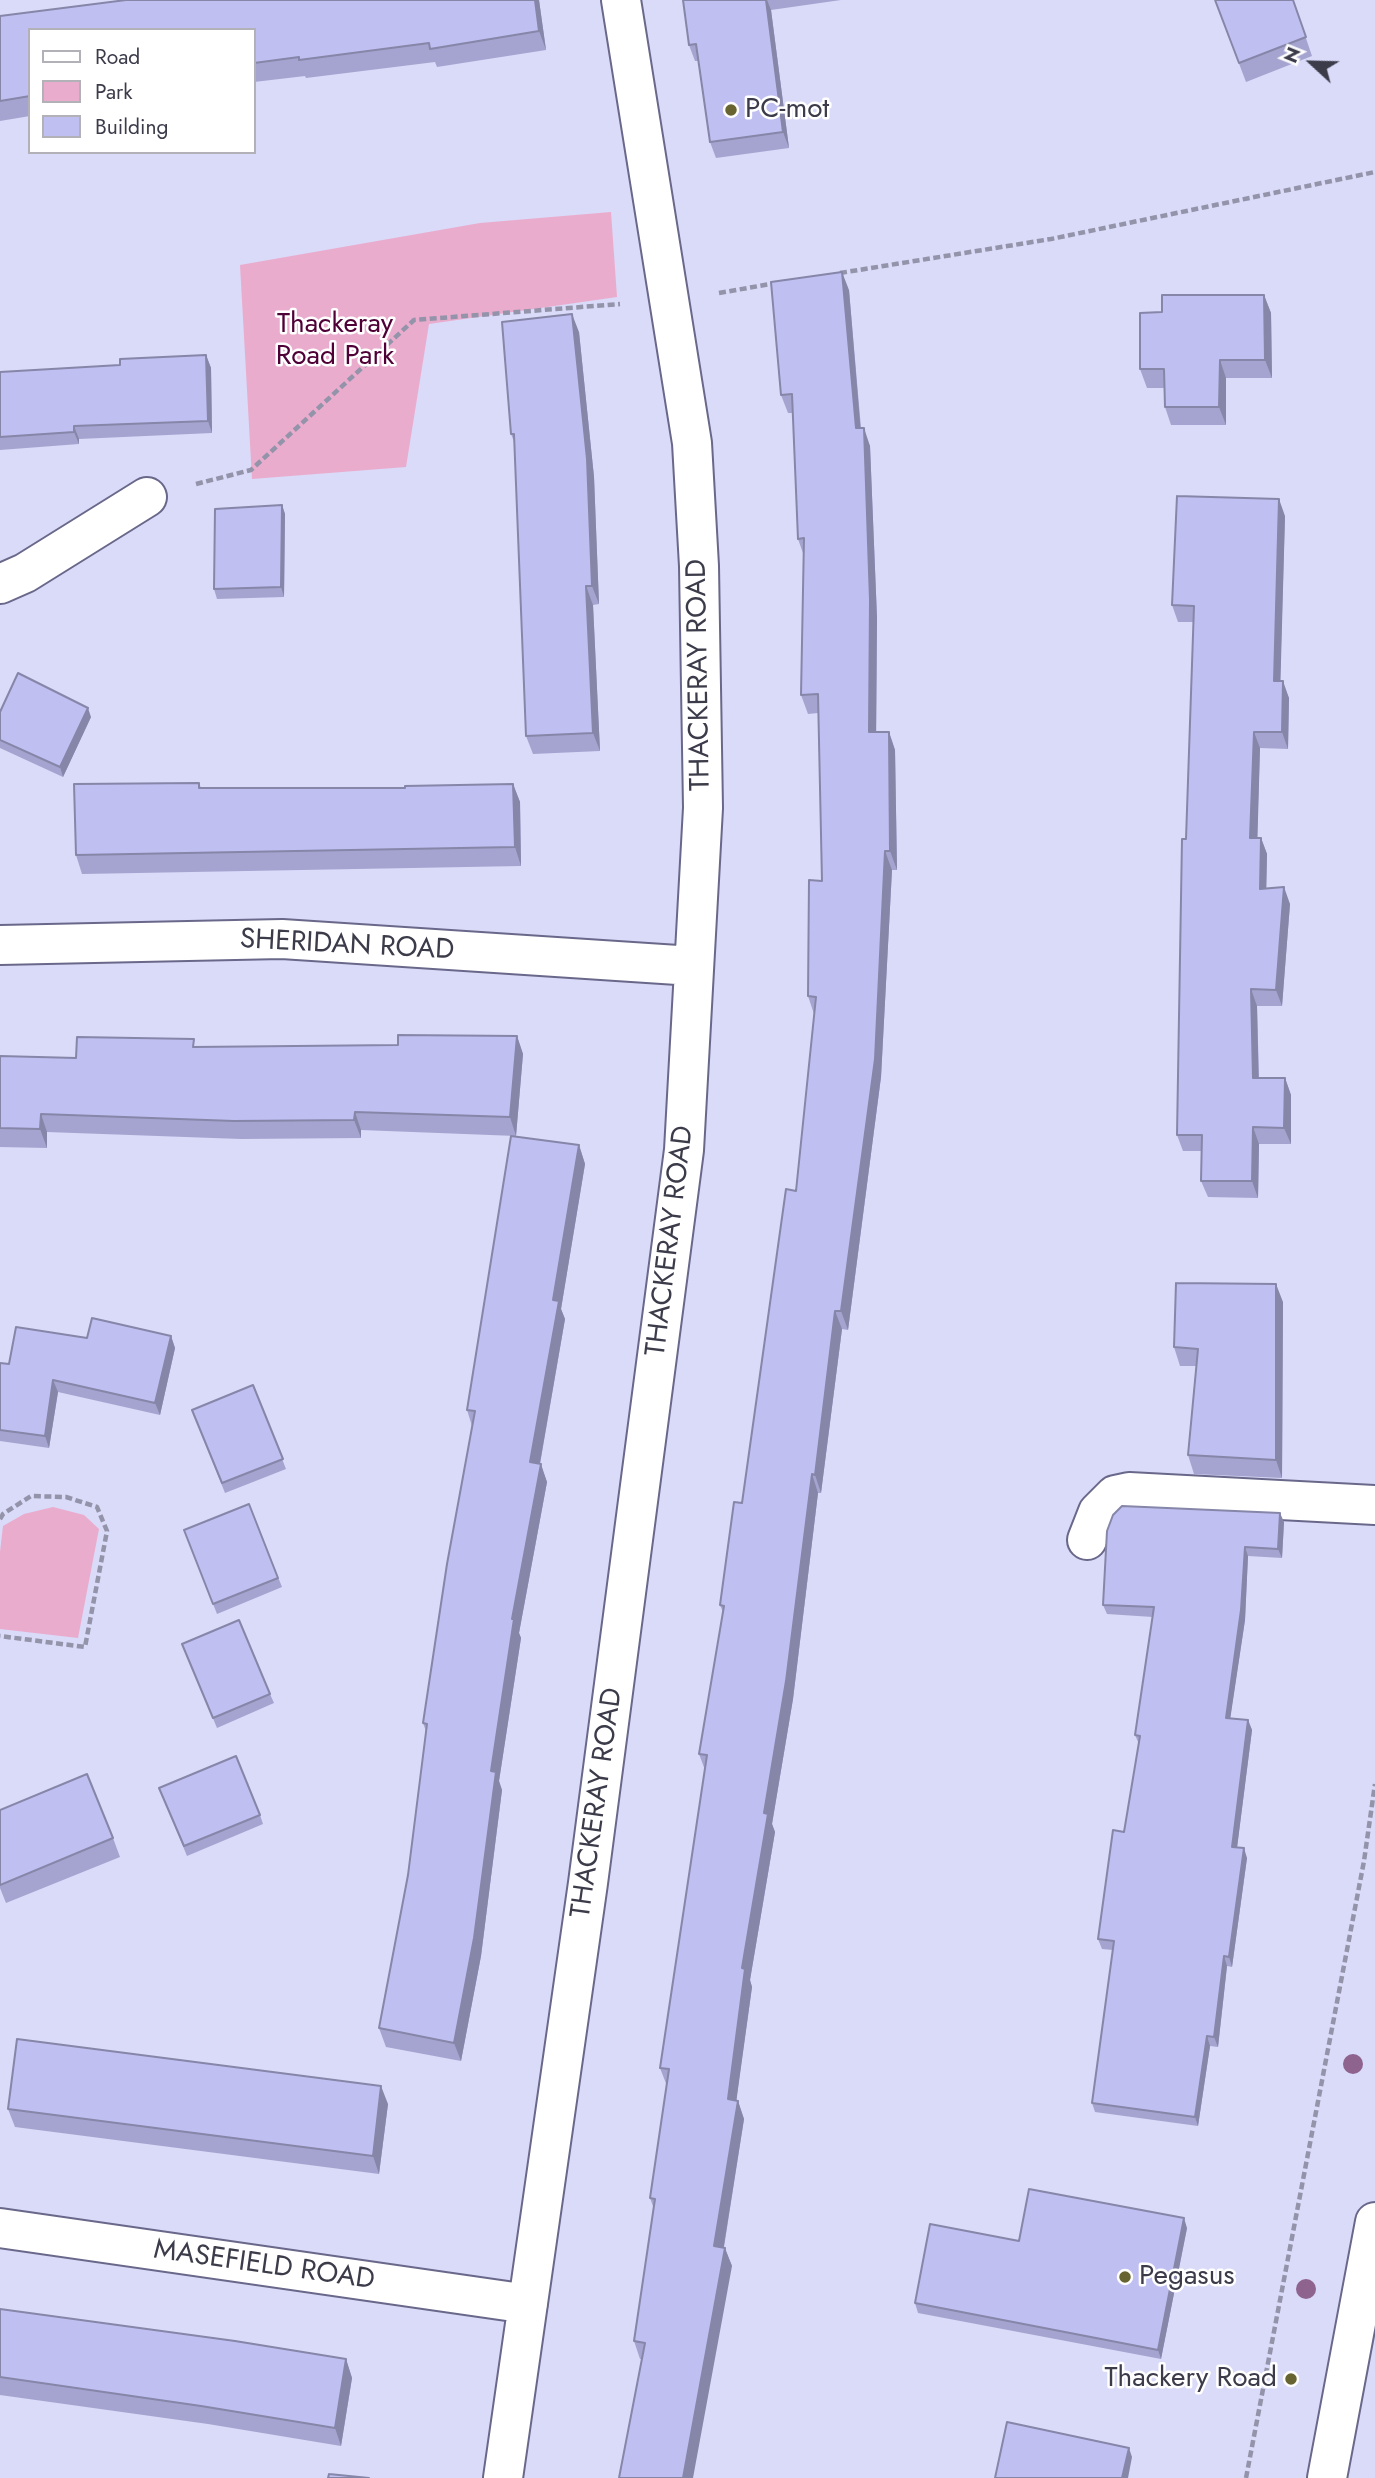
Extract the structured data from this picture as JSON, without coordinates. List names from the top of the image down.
{
  "streets": {
    "street": ["THACKERAY ROAD", "SHERIDAN ROAD", "MASEFIELD ROAD"]
  },
  "crossings": [
    ["THACKERAY ROAD", "SHERIDAN ROAD"],
    ["THACKERAY ROAD", "MASEFIELD ROAD"]
  ],
  "parks": ["Thackeray Road Park"],
  "places": ["PC-mot", "Pegasus", "Thackery Road"],
  "legend": ["Road", "Park", "Building"],
  "north": "left"
}
